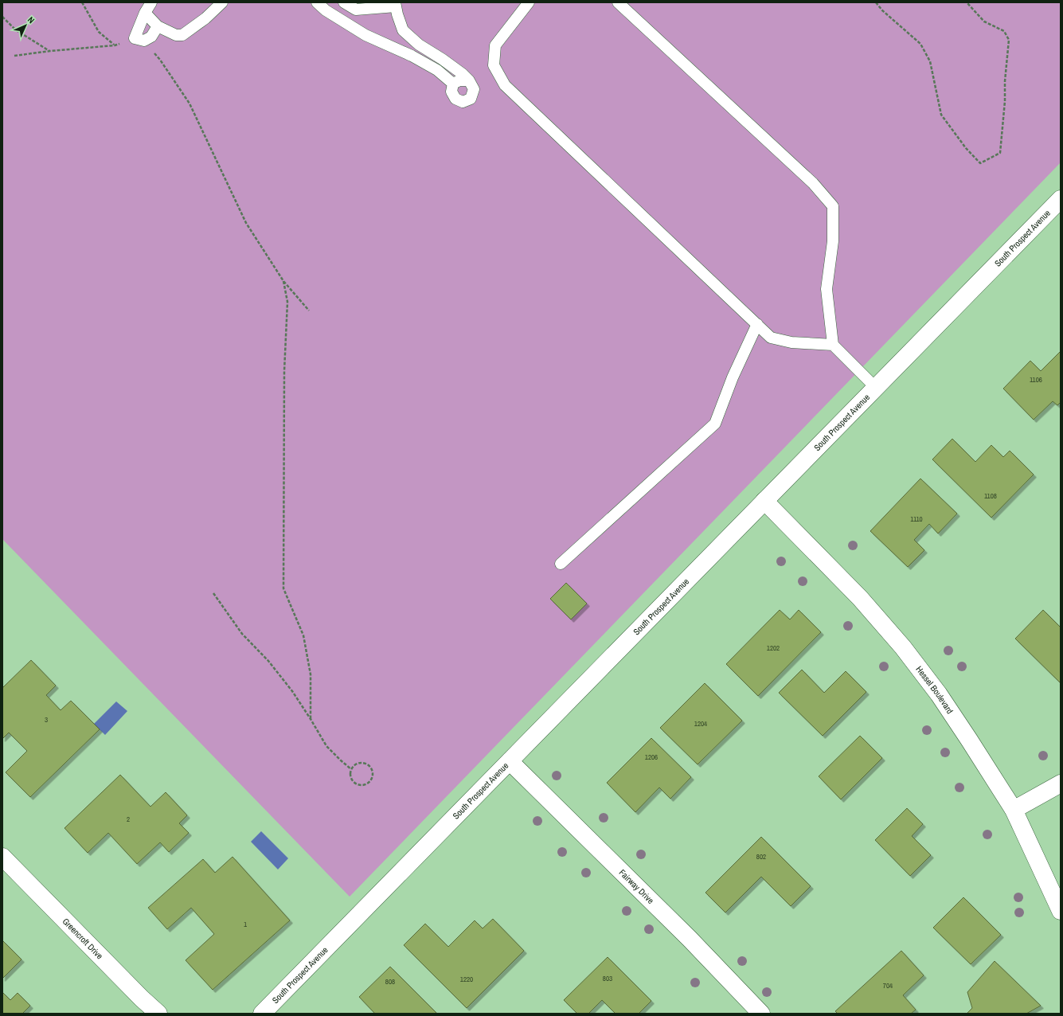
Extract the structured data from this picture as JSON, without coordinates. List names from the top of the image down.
{
  "streets": {
    "main road": [
      "South Prospect Avenue",
      "Hessel Boulevard",
      "Fairway Drive",
      "Greencroft Drive"
    ]
  },
  "crossings": [
    ["South Prospect Avenue", "Hessel Boulevard"],
    ["South Prospect Avenue", "Fairway Drive"]
  ],
  "house_numbers": [
    "1106",
    "1108",
    "1110",
    "1202",
    "3",
    "1204",
    "1206",
    "2",
    "802",
    "1",
    "803",
    "1220",
    "808",
    "704"
  ],
  "north": "top right"
}
